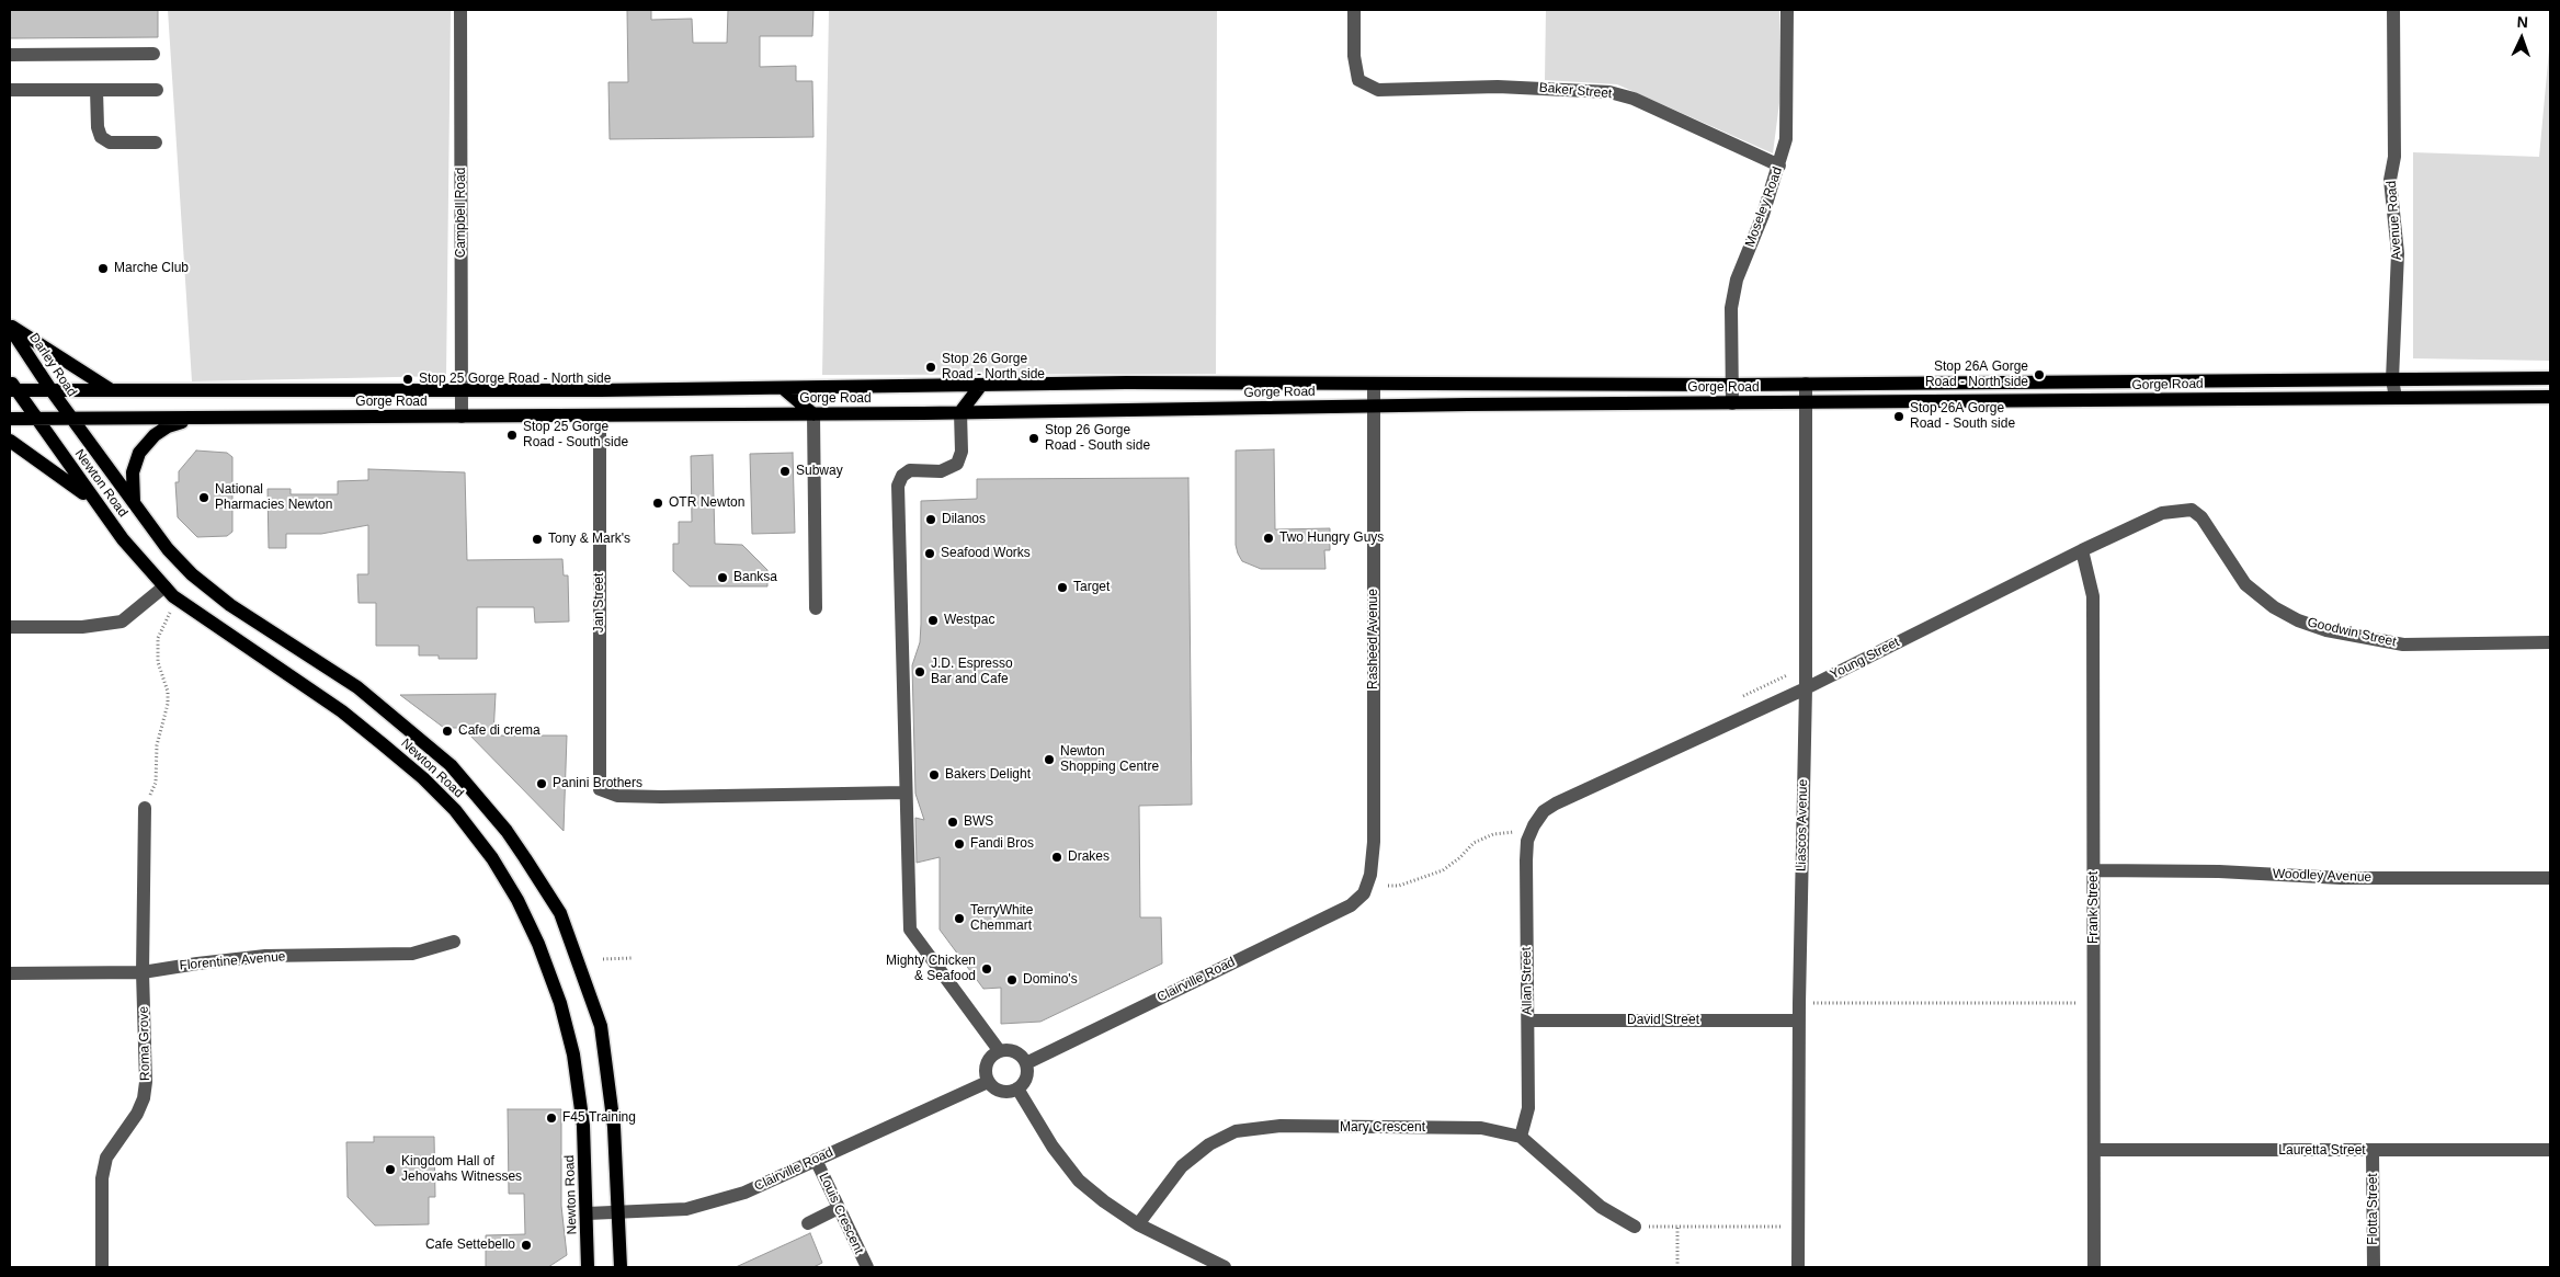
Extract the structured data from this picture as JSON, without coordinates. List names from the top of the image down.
{
  "streets": {
    "main road": ["Darley Road", "Gorge Road", "Newton Road"],
    "street": [
      "Baker Street",
      "Moseley Road",
      "Campbell Road",
      "Avenue Road",
      "Jan Street",
      "Goodwin Street",
      "Rasheed Avenue",
      "Young Street",
      "Liascos Avenue",
      "Woodley Avenue",
      "Frank Street",
      "Florentine Avenue",
      "Clairville Road",
      "Allan Street",
      "David Street",
      "Roma Grove",
      "Mary Crescent",
      "Lauretta Street",
      "Flotta Street",
      "Louis Crescent"
    ]
  },
  "crossings": [
    ["Baker Street", "Moseley Road"],
    ["Moseley Road", "Gorge Road"],
    ["Campbell Road", "Gorge Road"],
    ["Avenue Road", "Gorge Road"],
    ["Darley Road", "Gorge Road"],
    ["Darley Road", "Newton Road"],
    ["Gorge Road", "Newton Road"],
    ["Gorge Road", "Jan Street"],
    ["Gorge Road", "Rasheed Avenue"],
    ["Gorge Road", "Liascos Avenue"],
    ["Newton Road", "Clairville Road"],
    ["Goodwin Street", "Young Street"],
    ["Rasheed Avenue", "Clairville Road"],
    ["Young Street", "Liascos Avenue"],
    ["Young Street", "Frank Street"],
    ["Young Street", "Allan Street"],
    ["Liascos Avenue", "David Street"],
    ["Woodley Avenue", "Frank Street"],
    ["Frank Street", "Lauretta Street"],
    ["Florentine Avenue", "Roma Grove"],
    ["Clairville Road", "Louis Crescent"],
    ["Allan Street", "David Street"],
    ["Allan Street", "Mary Crescent"],
    ["Lauretta Street", "Flotta Street"]
  ],
  "places": [
    "Marche Club",
    "Stop 26 Gorge Road - North side",
    "Stop 26A Gorge Road - North side",
    "Stop 25 Gorge Road - North side",
    "Stop 26A Gorge Road - South side",
    "Stop 25 Gorge Road - South side",
    "Stop 26 Gorge Road - South side",
    "Subway",
    "National Pharmacies Newton",
    "OTR Newton",
    "Dilanos",
    "Two Hungry Guys",
    "Tony & Mark's",
    "Seafood Works",
    "Banksa",
    "Target",
    "Westpac",
    "J.D. Espresso Bar and Cafe",
    "Cafe di crema",
    "Newton Shopping Centre",
    "Bakers Delight",
    "Panini Brothers",
    "BWS",
    "Fandi Bros",
    "Drakes",
    "TerryWhite Chemmart",
    "Mighty Chicken & Seafood",
    "Domino's",
    "F45 Training",
    "Kingdom Hall of Jehovahs Witnesses",
    "Cafe Settebello"
  ],
  "north": "top"
}
